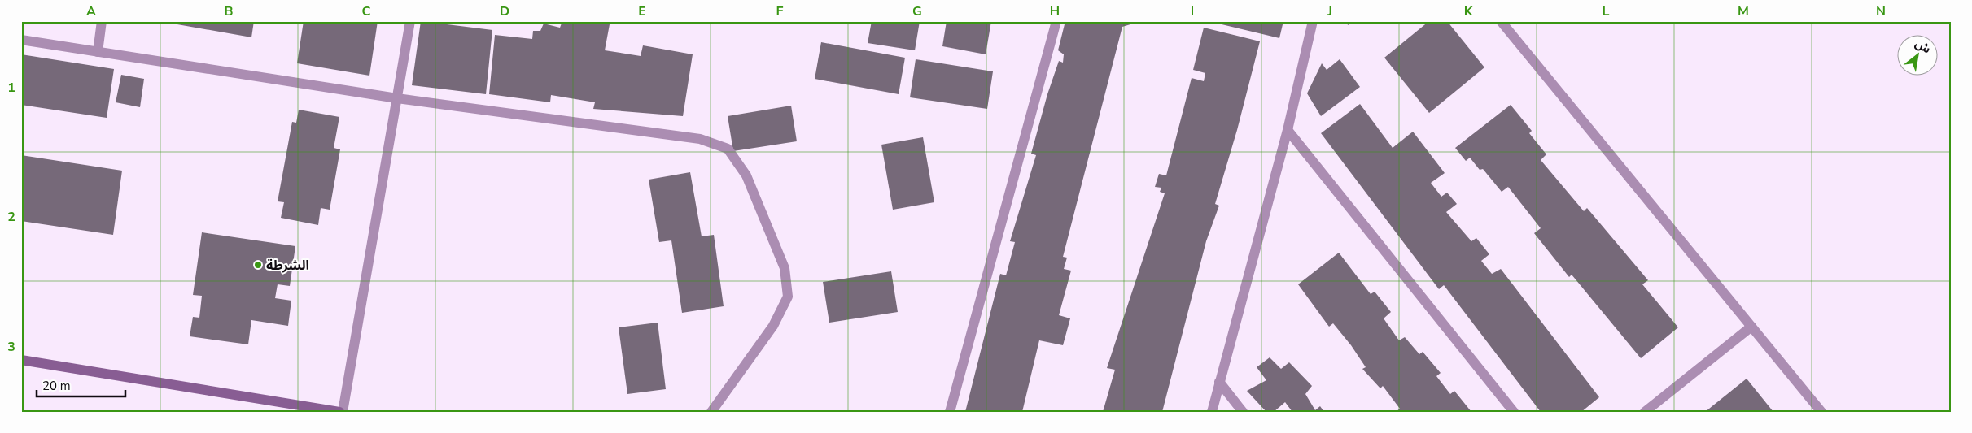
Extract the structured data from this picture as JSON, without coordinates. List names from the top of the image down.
{
  "places": ["الشرطة"],
  "scale_bar": "20 m",
  "north": "top right",
  "grid": {
    "columns": [
      "A",
      "B",
      "C",
      "D",
      "E",
      "F",
      "G",
      "H",
      "I",
      "J",
      "K",
      "L",
      "M",
      "N"
    ],
    "rows": ["1", "2", "3"]
  }
}
